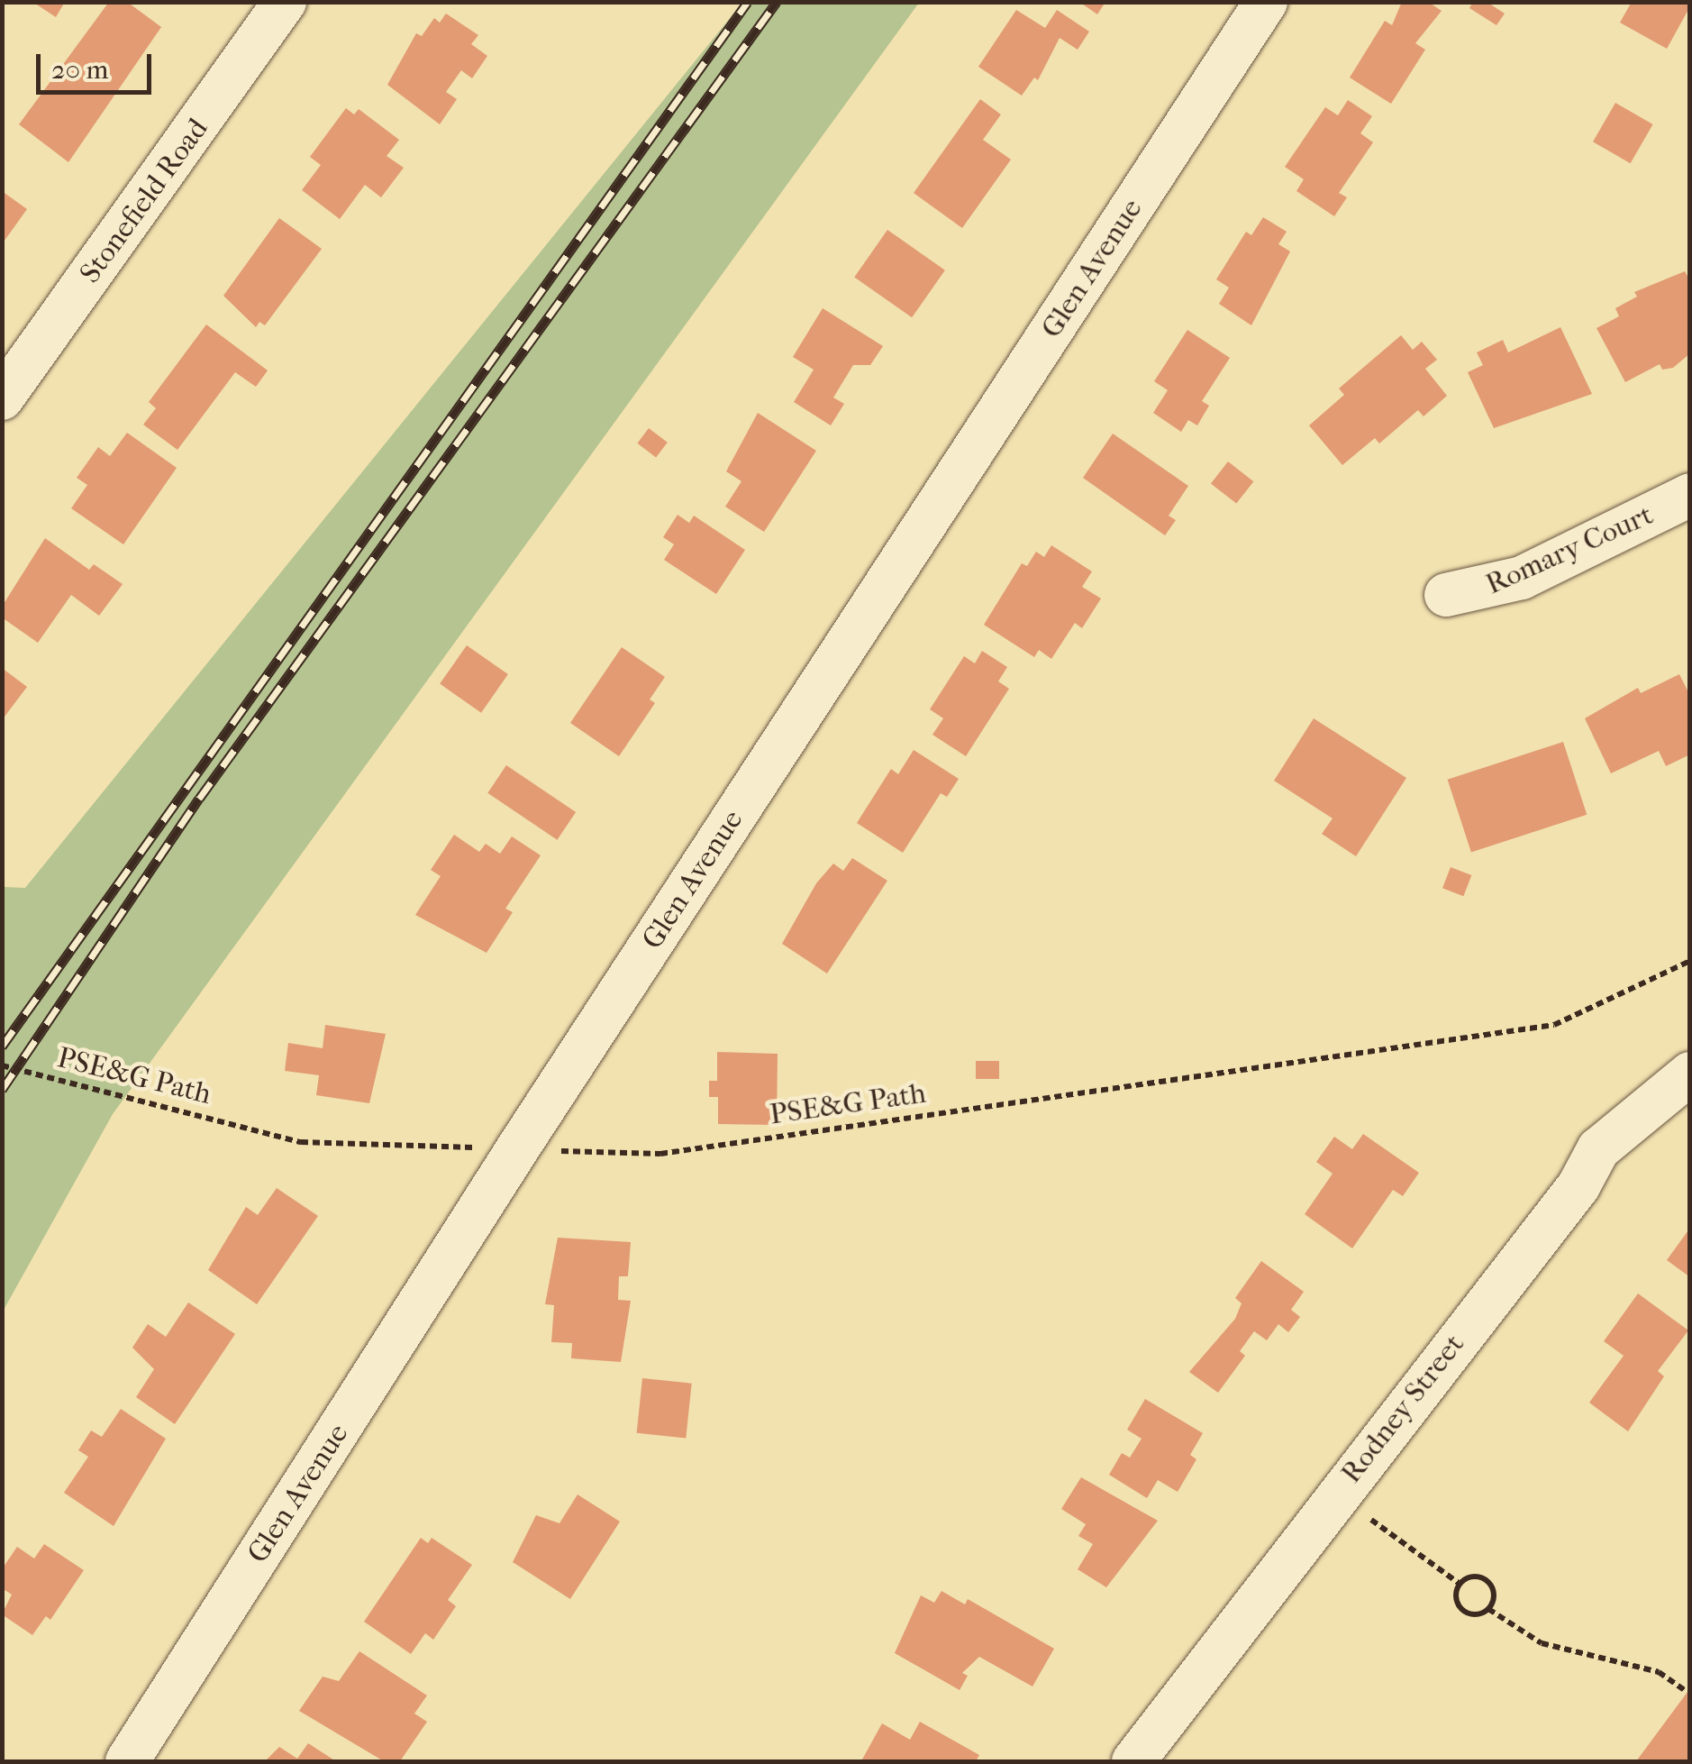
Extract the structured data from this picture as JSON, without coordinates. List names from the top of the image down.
{
  "streets": {
    "street": [
      "Stonefield Road",
      "Glen Avenue",
      "Romary Court",
      "Rodney Street"
    ],
    "path": ["PSE&G Path"]
  },
  "crossings": [
    ["Glen Avenue", "PSE&G Path"]
  ],
  "scale_bar": "20 m"
}
